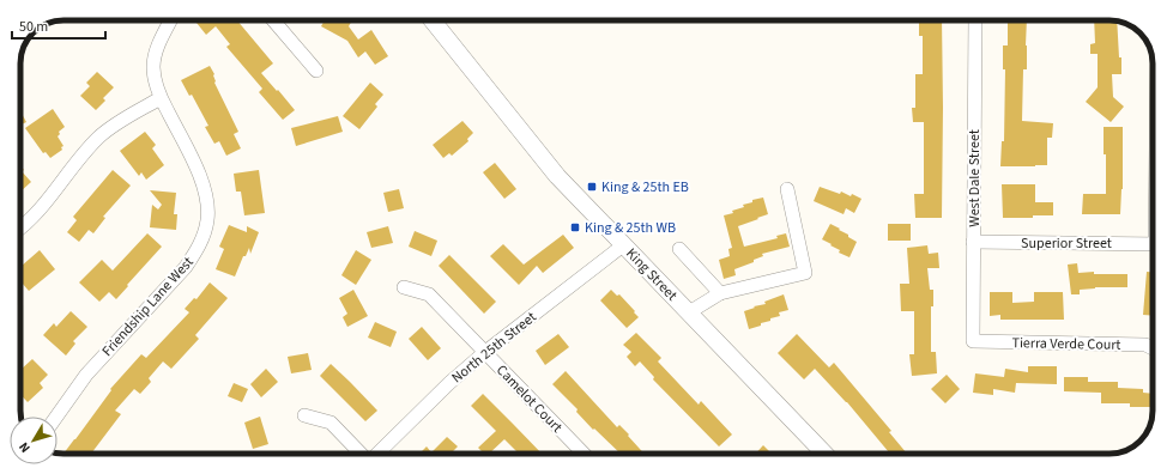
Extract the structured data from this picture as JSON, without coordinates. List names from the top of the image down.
{
  "streets": {
    "street": [
      "West Dale Street",
      "Superior Street",
      "King Street",
      "Friendship Lane West",
      "Tierra Verde Court",
      "North 25th Street",
      "Camelot Court"
    ]
  },
  "crossings": [
    ["West Dale Street", "Superior Street"],
    ["West Dale Street", "Tierra Verde Court"],
    ["King Street", "North 25th Street"],
    ["North 25th Street", "Camelot Court"]
  ],
  "places": {
    "transit": ["King & 25th EB", "King & 25th WB"]
  },
  "scale_bar": "50 m",
  "north": "bottom left"
}
